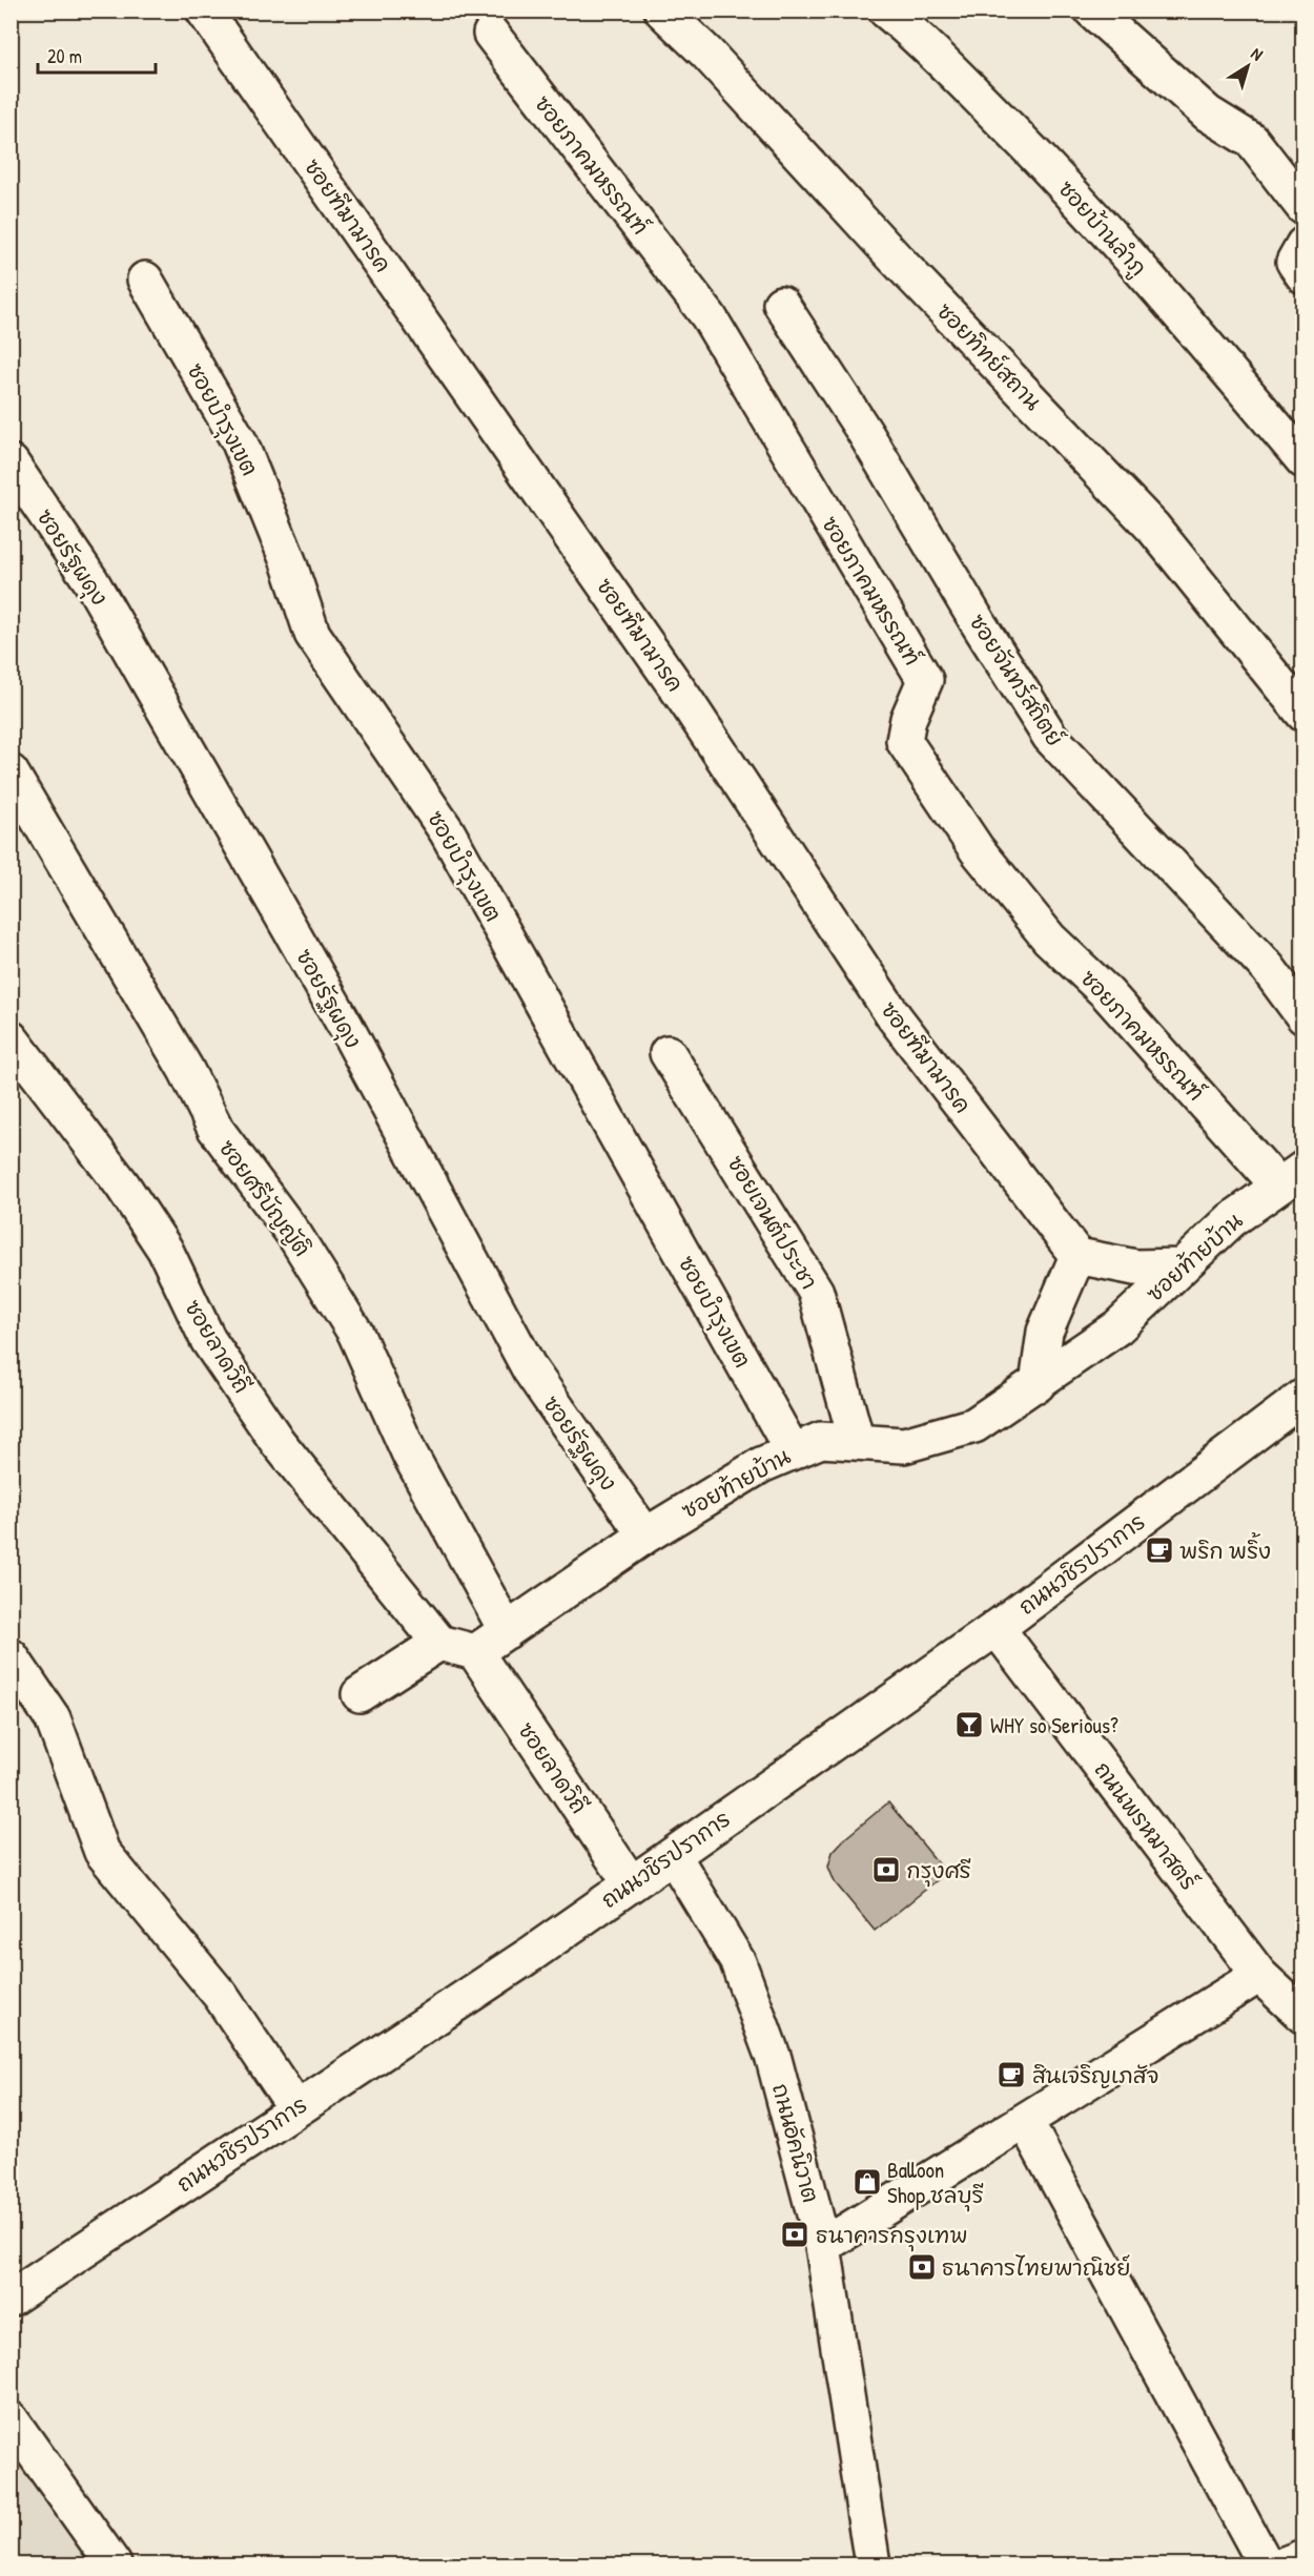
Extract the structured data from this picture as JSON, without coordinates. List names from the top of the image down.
{
  "streets": {
    "street": [
      "ซอยภาคมหรรณฑ์",
      "ซอยฑีฆามารค",
      "ซอยบ้านลำภู",
      "ซอยทิทย์สถาน",
      "ซอยบำรุงเขต",
      "ซอยรัฐผดุง",
      "ซอยจันทร์สถิตย์",
      "ซอยศรีบัญญัติ",
      "ซอยเจนต์ประชา",
      "ซอยท้ายบ้าน",
      "ซอยลาดวิถี",
      "ถนนวชิรปราการ",
      "ถนนพรหมาสตร์",
      "ถนนอัคนิวาต"
    ]
  },
  "crossings": [
    ["ซอยภาคมหรรณฑ์", "ซอยท้ายบ้าน"],
    ["ซอยบำรุงเขต", "ซอยท้ายบ้าน"],
    ["ซอยรัฐผดุง", "ซอยท้ายบ้าน"],
    ["ซอยศรีบัญญัติ", "ซอยท้ายบ้าน"],
    ["ซอยเจนต์ประชา", "ซอยท้ายบ้าน"],
    ["ซอยท้ายบ้าน", "ซอยลาดวิถี"],
    ["ซอยลาดวิถี", "ถนนวชิรปราการ"],
    ["ถนนวชิรปราการ", "ถนนพรหมาสตร์"],
    ["ถนนวชิรปราการ", "ถนนอัคนิวาต"]
  ],
  "places": {
    "cafe": ["พริก พริ้ง", "สินเจริญเภสัจ"],
    "bar": ["WHY so Serious?"],
    "bank": ["กรุงศรี", "ธนาคารกรุงเทพ", "ธนาคารไทยพาณิชย์"],
    "shop": ["Balloon Shop ชลบุรี"]
  },
  "scale_bar": "20 m",
  "north": "top right"
}
